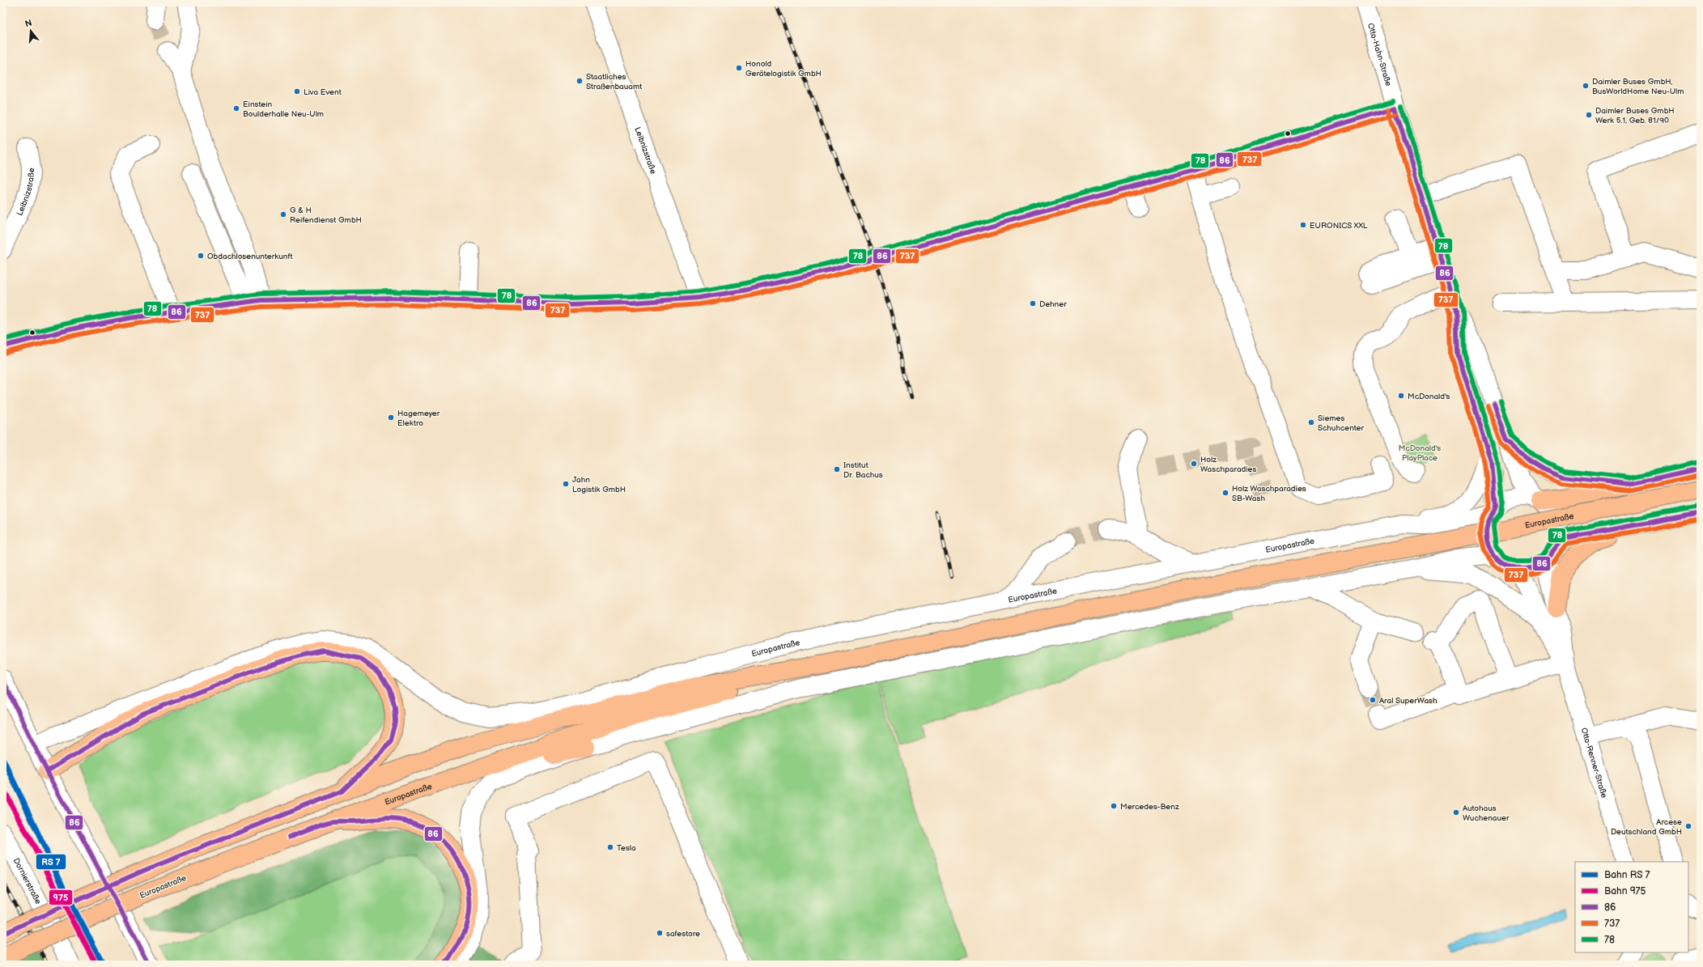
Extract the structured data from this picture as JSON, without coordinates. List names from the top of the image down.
{
  "streets": {
    "highway": ["Europastraße"],
    "street": [
      "Otto-Hahn-Straße",
      "Leibnizstraße",
      "Otto-Renner-Straße",
      "Dornierstraße"
    ]
  },
  "crossings": [
    ["Otto-Hahn-Straße", "Europastraße"],
    ["Otto-Hahn-Straße", "Otto-Renner-Straße"],
    ["Europastraße", "Otto-Renner-Straße"]
  ],
  "parks": ["McDonald's PlayPlace"],
  "places": [
    "Honold Gerätelogistik GmbH",
    "Staatliches Straßenbauamt",
    "Daimler Buses GmbH, BusWorldHome Neu-Ulm",
    "Liva Event",
    "Einstein Boulderhalle Neu-Ulm",
    "Daimler Buses GmbH Werk 5.1, Geb. 81/90",
    "G & H Reifendienst GmbH",
    "EURONICS XXL",
    "Obdachlosenunterkunft",
    "Dehner",
    "McDonald's",
    "Hagemeyer Elektro",
    "Siemes Schuhcenter",
    "Holz Waschparadies",
    "Institut Dr. Bachus",
    "Jahn Logistik GmbH",
    "Holz Waschparadies SB-Wash",
    "Aral SuperWash",
    "Mercedes-Benz",
    "Autohaus Wuchenauer",
    "Arcese Deutschland GmbH",
    "Tesla",
    "safestore"
  ],
  "lines": [
    "transit line 78",
    "transit line 86",
    "transit line 737",
    "rail line 975"
  ],
  "legend": [
    "Bahn RS 7",
    "Bahn 975",
    "86",
    "737",
    "78"
  ],
  "north": "top"
}
